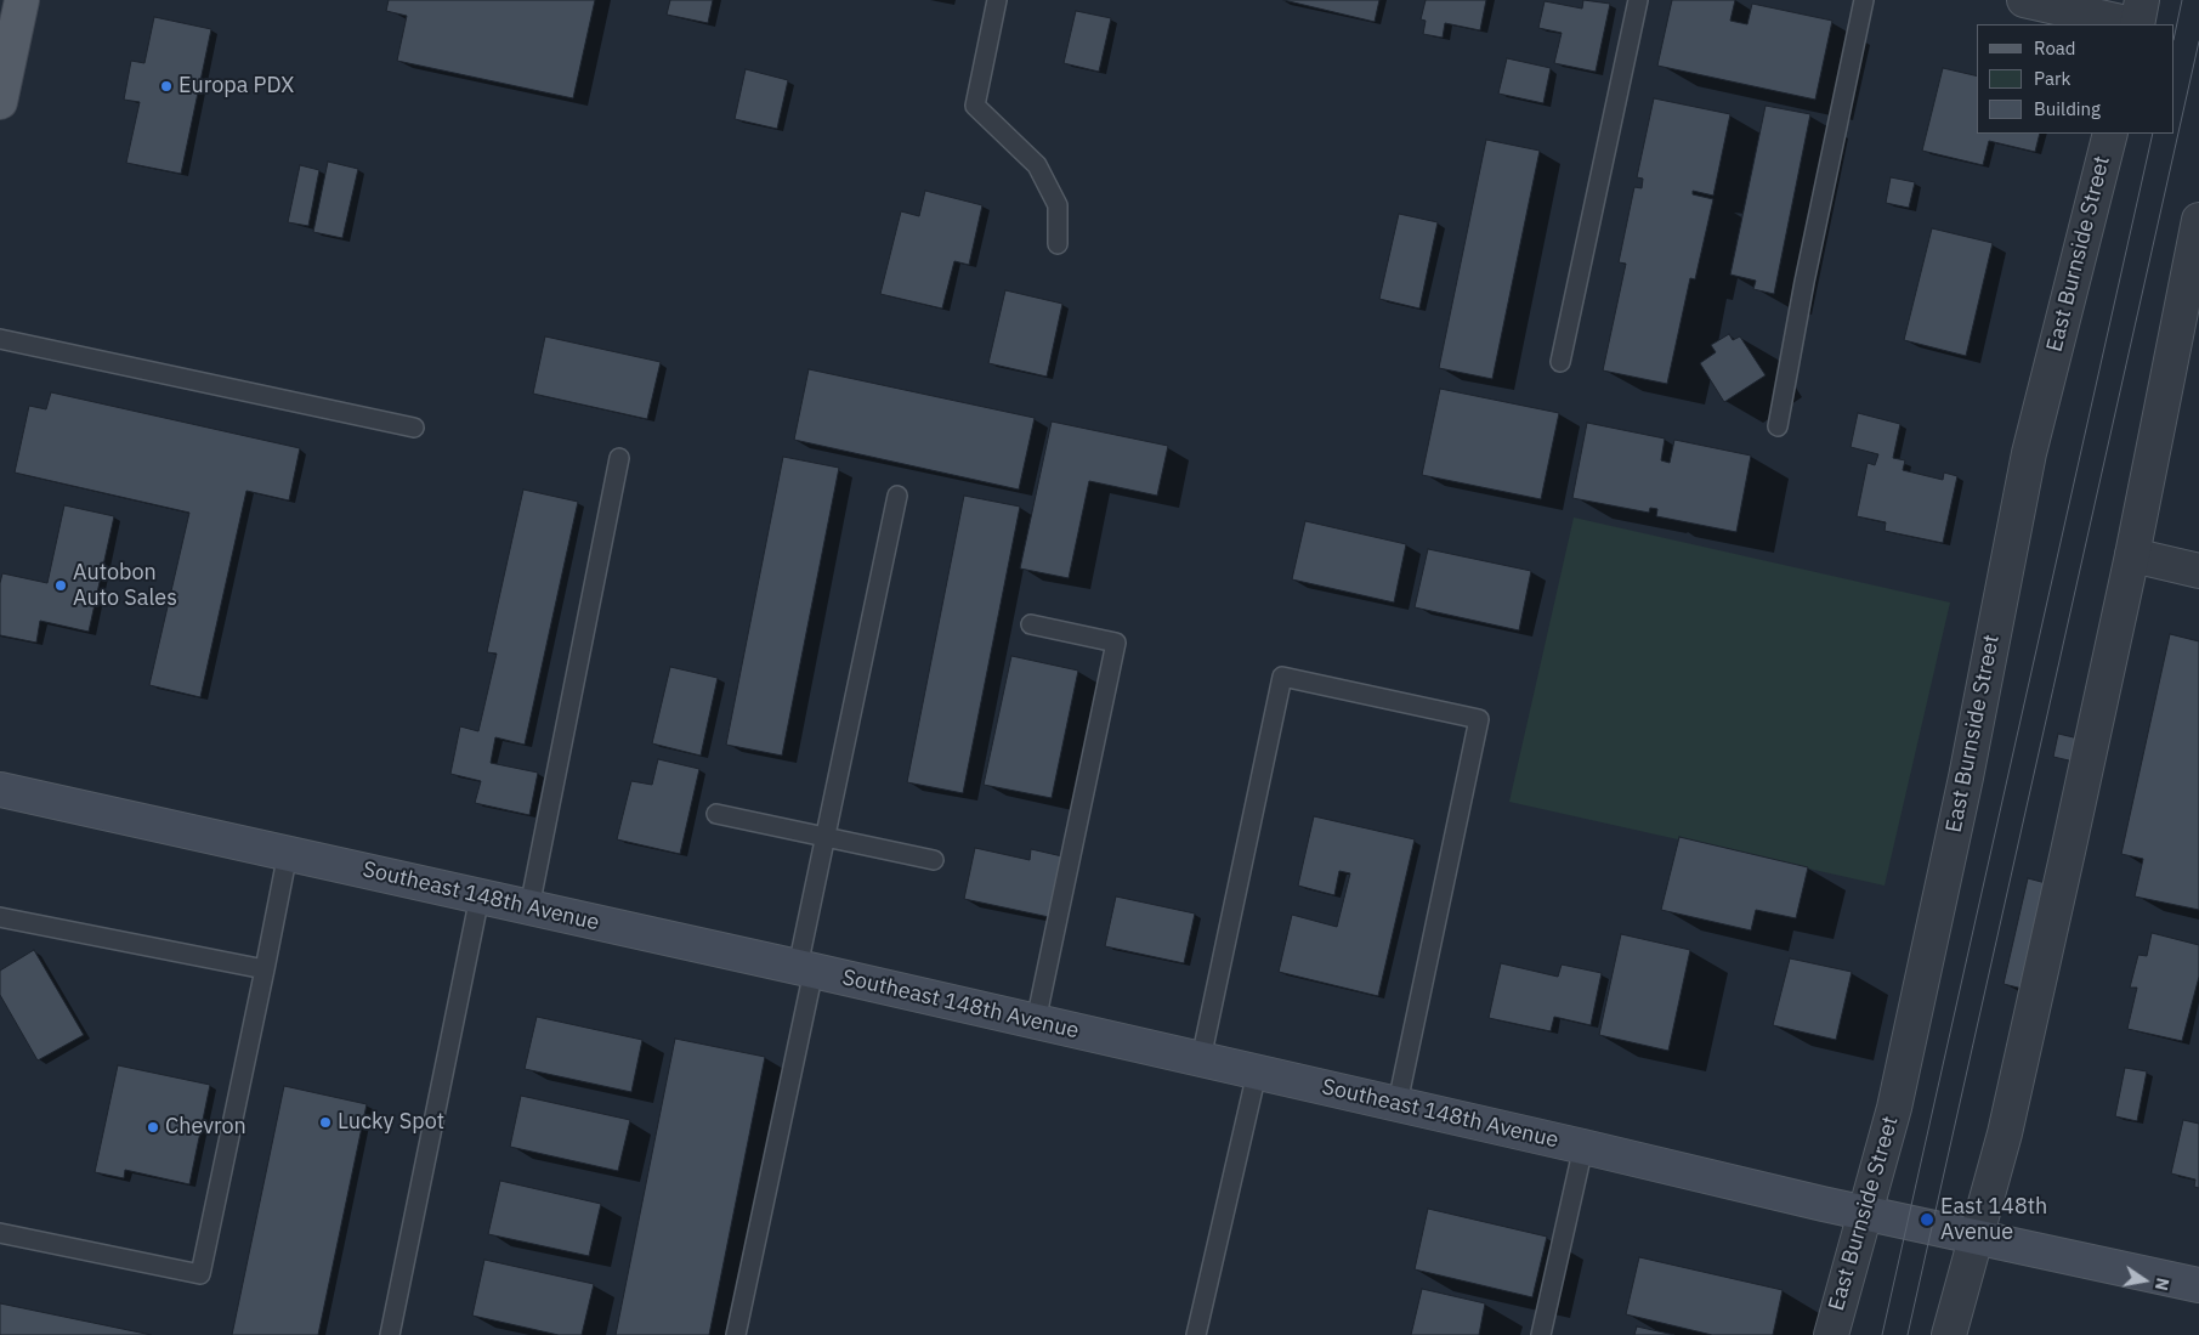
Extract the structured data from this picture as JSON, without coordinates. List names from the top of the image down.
{
  "streets": {
    "main road": ["Southeast 148th Avenue"],
    "street": ["East Burnside Street"]
  },
  "crossings": [
    ["East Burnside Street", "Southeast 148th Avenue"]
  ],
  "places": [
    "Europa PDX",
    "Autobon Auto Sales",
    "Lucky Spot",
    "Chevron",
    "East 148th Avenue"
  ],
  "legend": ["Road", "Park", "Building"],
  "north": "right"
}
